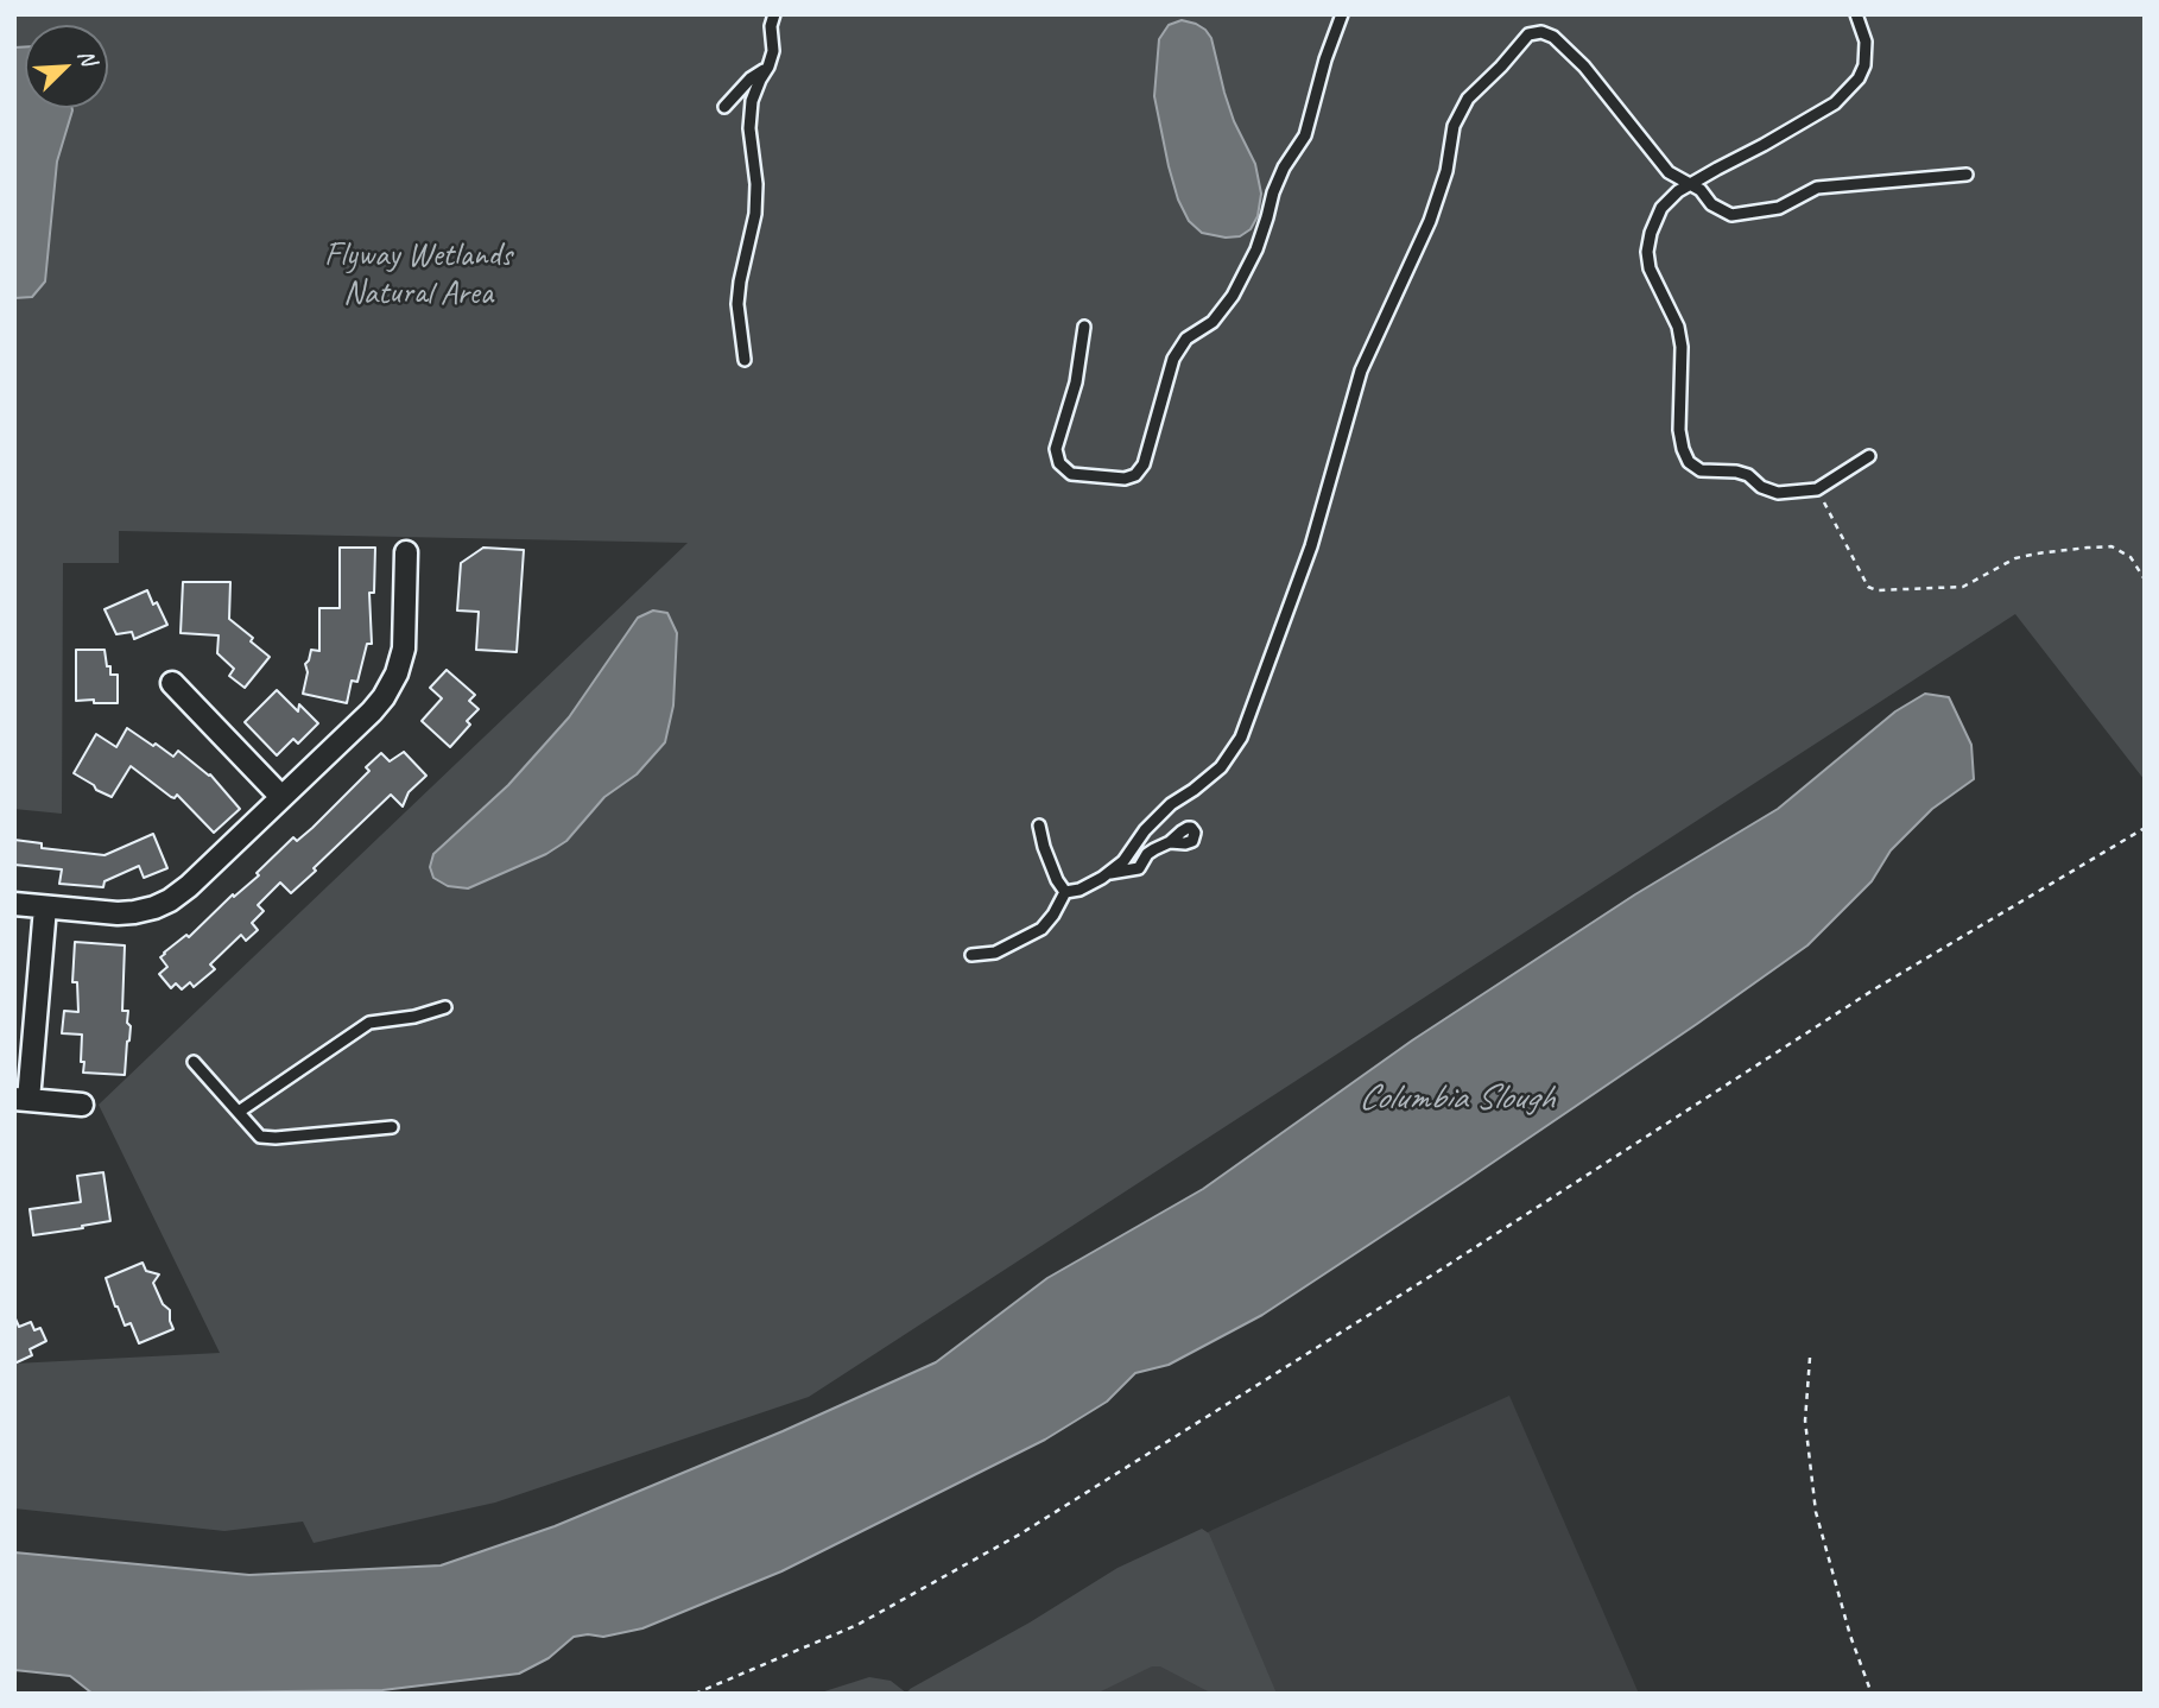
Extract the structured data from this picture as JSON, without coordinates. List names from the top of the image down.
{
  "water": ["Columbia Slough"],
  "parks": ["Flyway Wetlands Natural Area"],
  "north": "top right"
}
